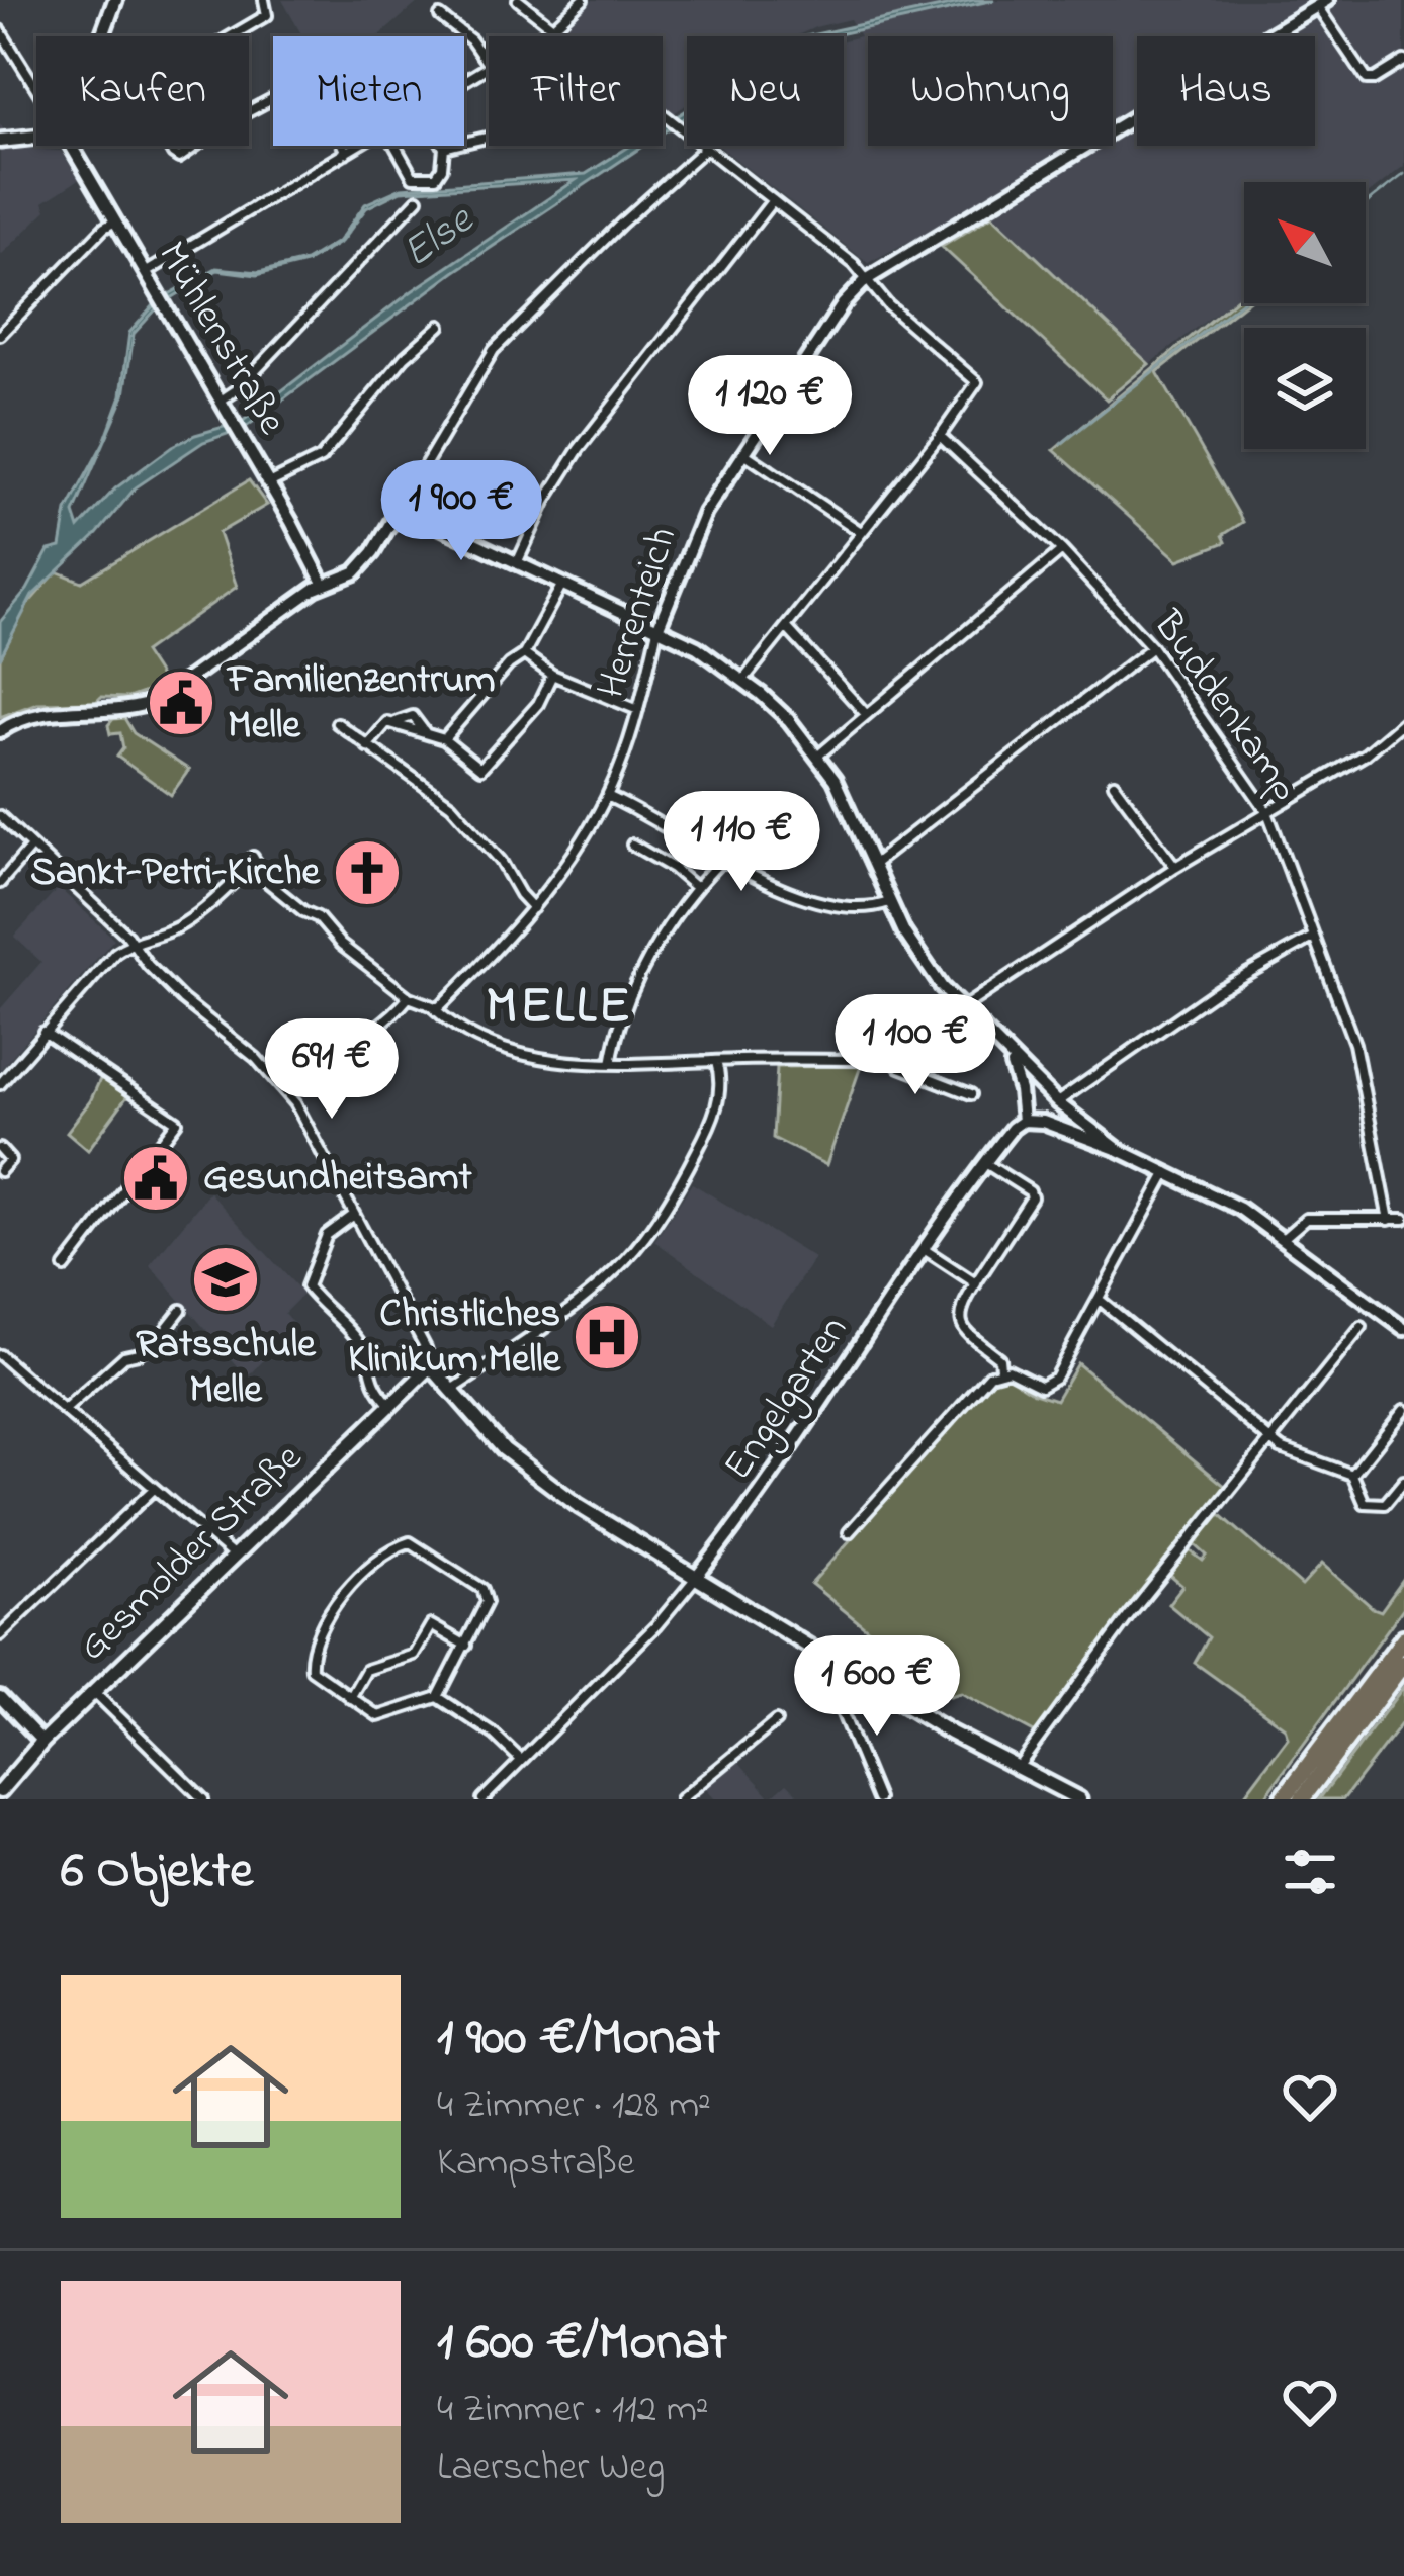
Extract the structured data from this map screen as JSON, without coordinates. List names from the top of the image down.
{
  "streets": {
    "main road": ["Gesmolder Straße"],
    "street": [
      "Mühlenstraße",
      "Herrenteich",
      "Buddenkamp",
      "Engelgarten"
    ]
  },
  "districts": ["MELLE"],
  "water": ["Else"],
  "places": {
    "public building": ["Familienzentrum Melle", "Gesundheitsamt"],
    "church": ["Sankt-Petri-Kirche"],
    "school or university": ["Ratsschule Melle"],
    "hospital": ["Christliches Klinikum Melle"]
  },
  "north": "top left",
  "page": {
    "chip": [
      "Kaufen",
      "Mieten",
      "Filter",
      "Neu",
      "Wohnung",
      "Haus"
    ],
    "price": [
      "1 120 €",
      "1 900 €",
      "1 110 €",
      "1 100 €",
      "691 €",
      "1 600 €"
    ],
    "heading": "6 Objekte",
    "list": [
      {
        "name": "1 900 €/Monat",
        "note": "4 Zimmer · 128 m² · Kampstraße"
      },
      {
        "name": "1 600 €/Monat",
        "note": "4 Zimmer · 112 m² · Laerscher Weg"
      }
    ]
  }
}
